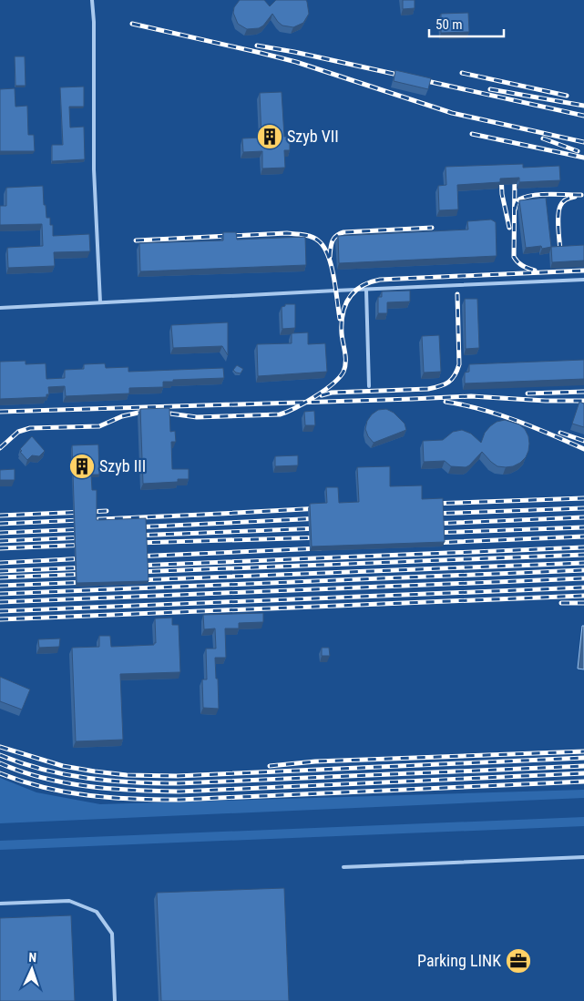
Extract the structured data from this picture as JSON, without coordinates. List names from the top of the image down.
{
  "places": {
    "building": ["Szyb VII", "Szyb III"],
    "office": ["Parking LINK"]
  },
  "scale_bar": "50 m",
  "north": "top"
}
